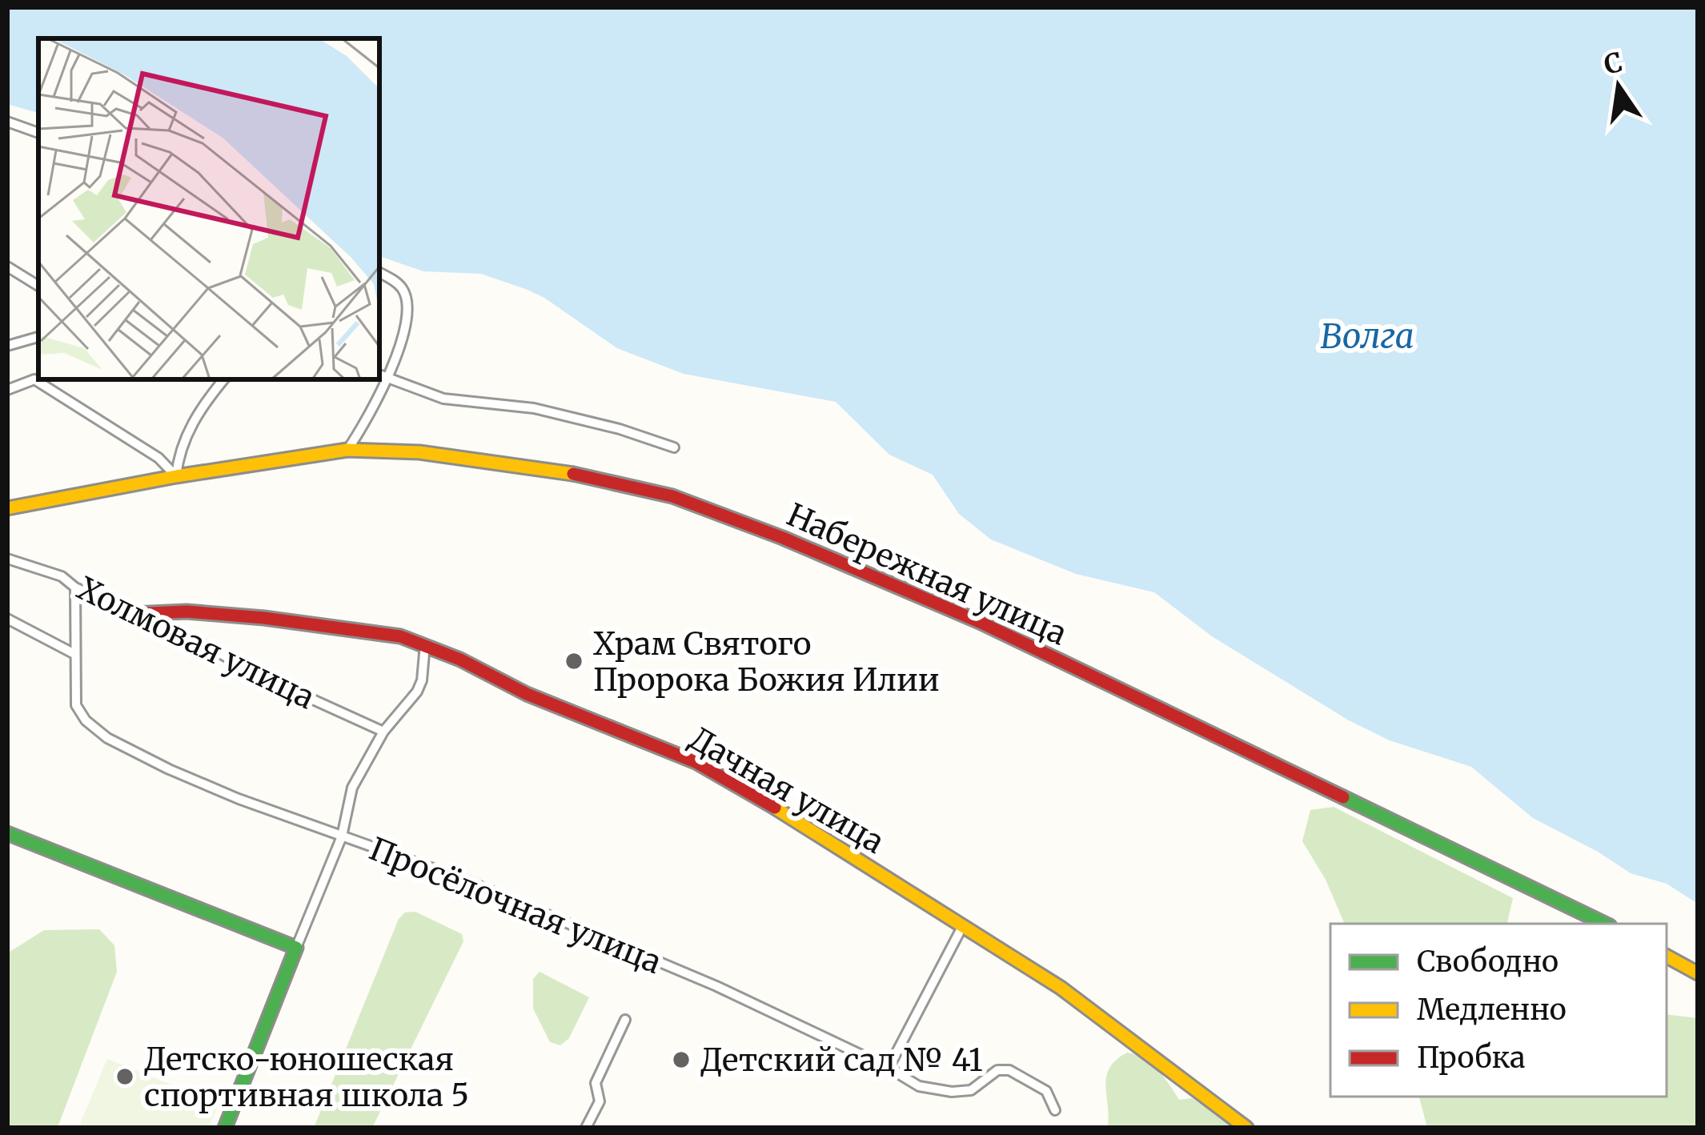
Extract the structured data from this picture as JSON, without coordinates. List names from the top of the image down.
{
  "streets": {
    "street": [
      "Набережная улица",
      "Холмовая улица",
      "Дачная улица",
      "Просёлочная улица"
    ]
  },
  "crossings": [
    ["Холмовая улица", "Дачная улица"],
    ["Холмовая улица", "Просёлочная улица"]
  ],
  "water": ["Волга"],
  "places": ["Храм Святого Пророка Божия Илии", "Детский сад № 41", "Детско-юношеская спортивная школа 5"],
  "legend": ["Свободно", "Медленно", "Пробка"],
  "north": "top"
}
